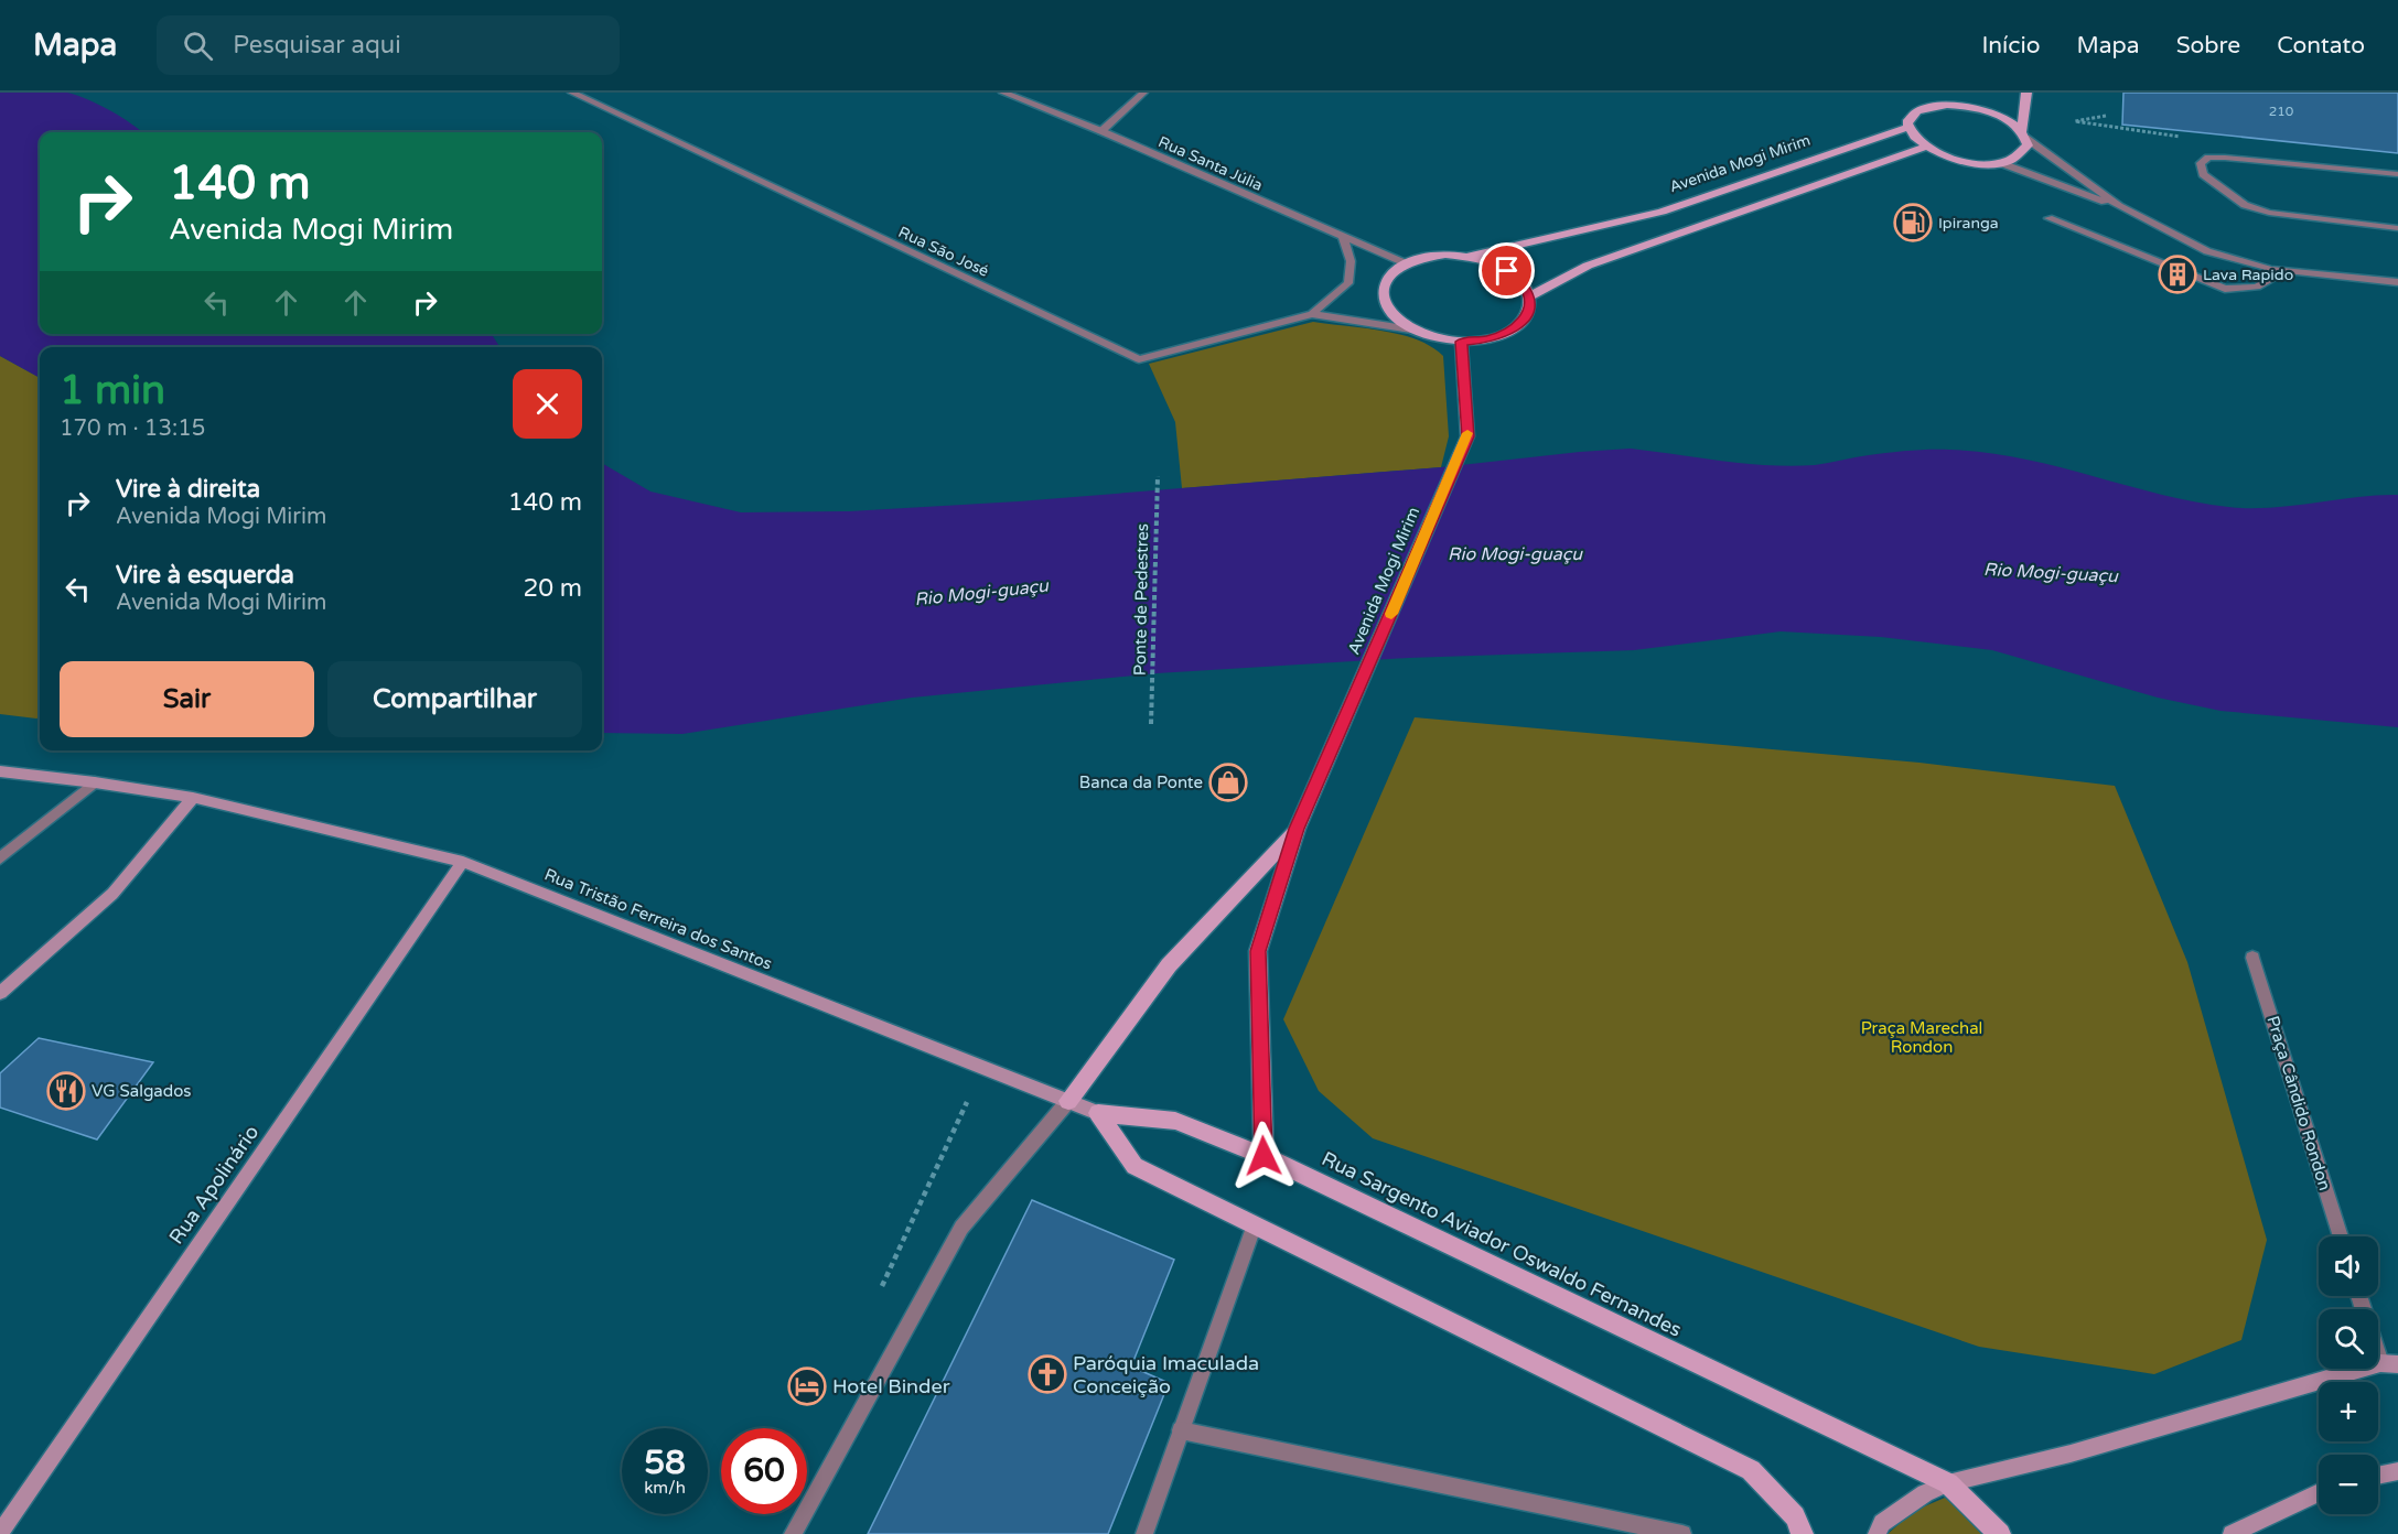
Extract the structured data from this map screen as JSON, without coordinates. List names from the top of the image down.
{
  "streets": {
    "main road": [
      "Avenida Mogi Mirim",
      "Rua Tristão Ferreira dos Santos",
      "Rua Apolinário",
      "Rua Sargento Aviador Oswaldo Fernandes"
    ],
    "street": ["Rua Santa Júlia", "Rua São José", "Praça Cândido Rondon"],
    "path": ["Ponte de Pedestres"]
  },
  "crossings": [
    ["Rua Santa Júlia", "Avenida Mogi Mirim"],
    ["Rua Santa Júlia", "Rua São José"],
    ["Avenida Mogi Mirim", "Rua São José"],
    ["Avenida Mogi Mirim", "Rua Tristão Ferreira dos Santos"],
    ["Avenida Mogi Mirim", "Rua Sargento Aviador Oswaldo Fernandes"],
    ["Rua Tristão Ferreira dos Santos", "Rua Apolinário"],
    ["Rua Tristão Ferreira dos Santos", "Rua Sargento Aviador Oswaldo Fernandes"]
  ],
  "water": ["Rio Mogi-guaçu"],
  "parks": ["Praça Marechal Rondon"],
  "places": {
    "fuel station": ["Ipiranga"],
    "building": ["Lava Rapido"],
    "shop": ["Banca da Ponte"],
    "restaurant": ["VG Salgados"],
    "church": ["Paróquia Imaculada Conceição"],
    "hotel": ["Hotel Binder"]
  },
  "house_numbers": ["210"],
  "page": {
    "header": "Mapa",
    "search": "Pesquisar aqui",
    "nav": [
      "Início",
      "Mapa",
      "Sobre",
      "Contato"
    ],
    "turn": ["140 m", "Avenida Mogi Mirim"],
    "heading": ["1 min", "170 m · 13:15"],
    "list": [
      {
        "name": "Vire à direita",
        "note": "Avenida Mogi Mirim",
        "value": "140 m"
      },
      {
        "name": "Vire à esquerda",
        "note": "Avenida Mogi Mirim",
        "value": "20 m"
      }
    ],
    "buttons": ["Sair", "Compartilhar"],
    "map_buttons": ["+", "−"],
    "speed": "58 km/h",
    "limit": "60"
  }
}
